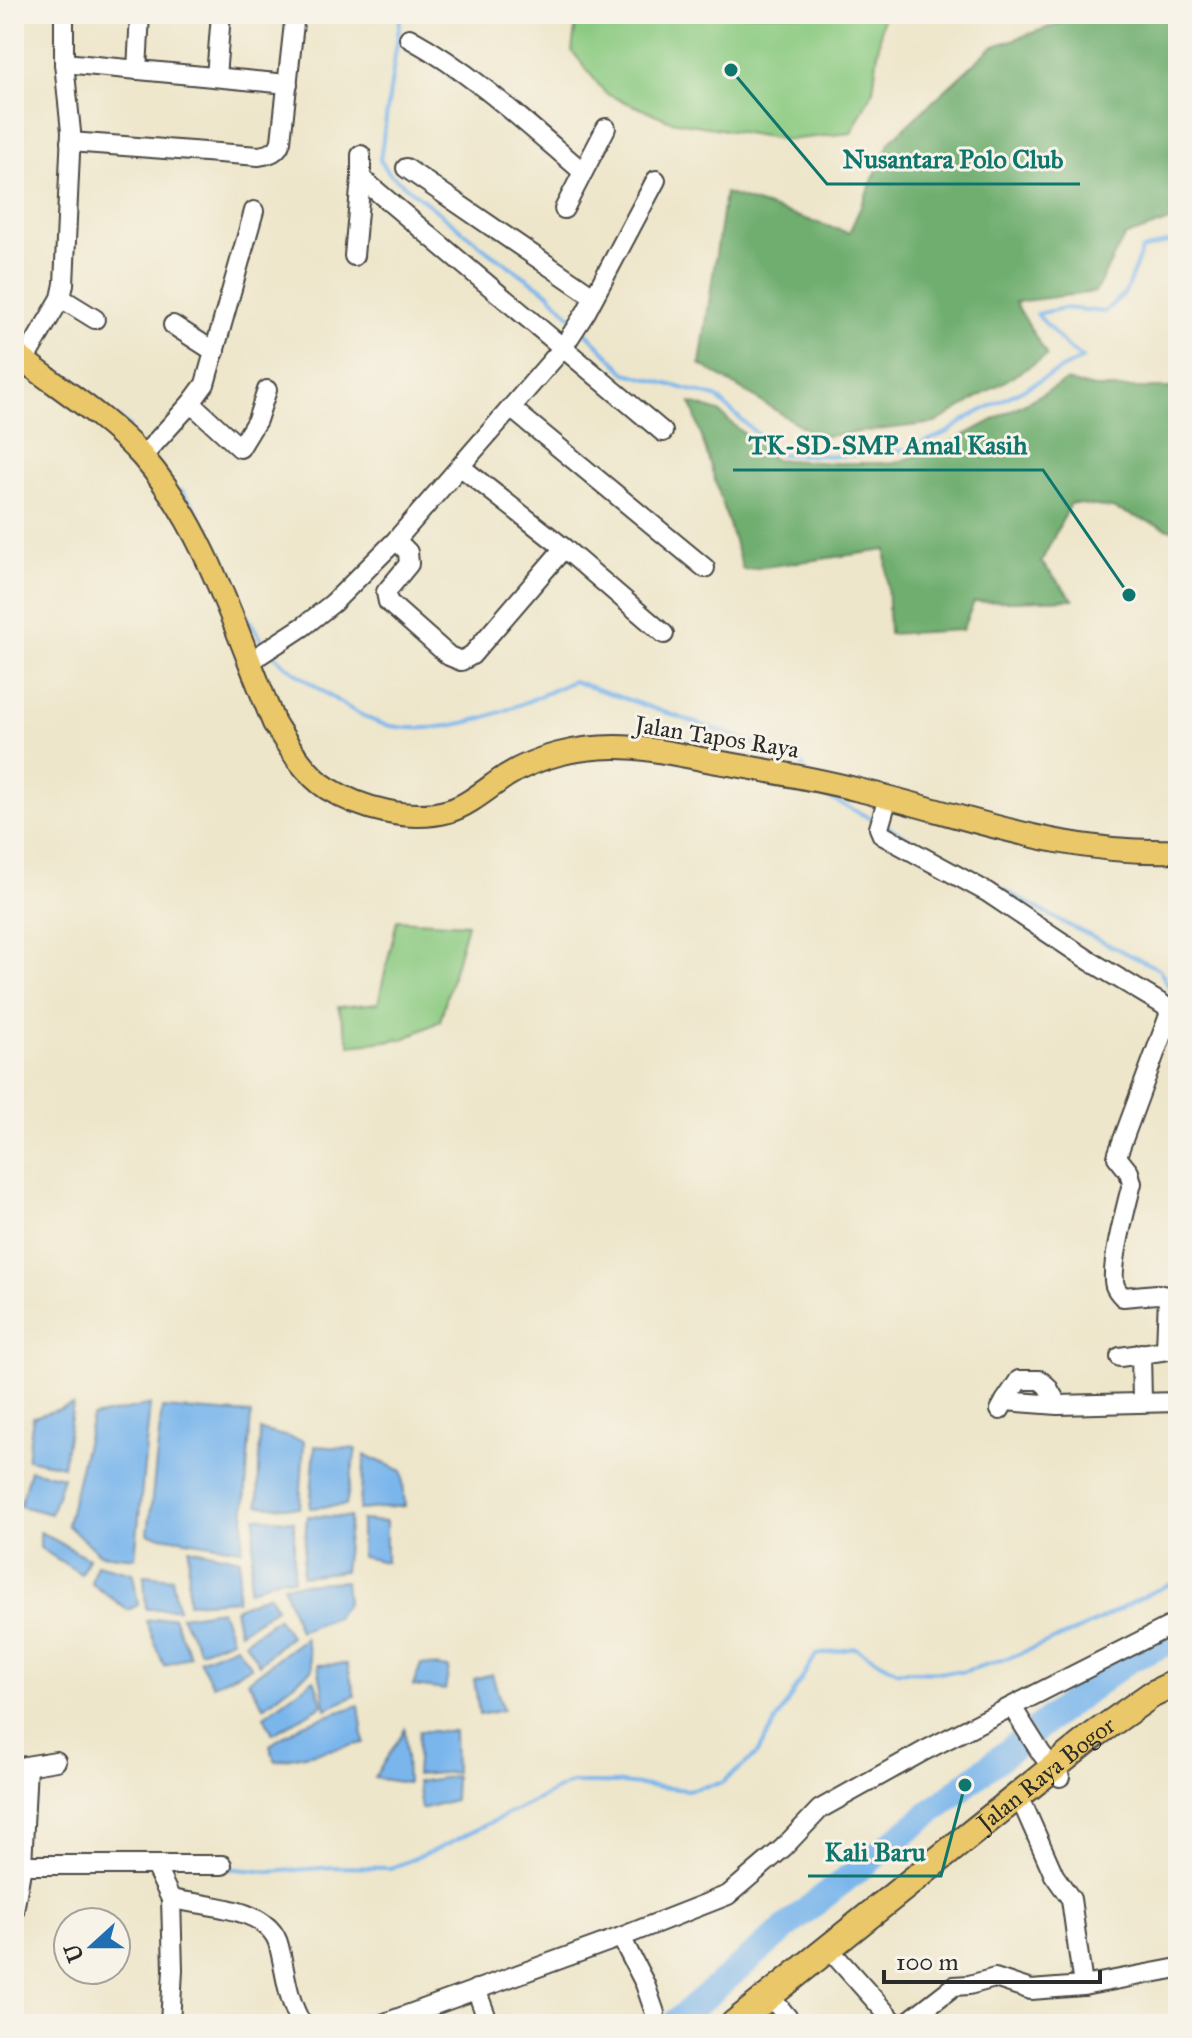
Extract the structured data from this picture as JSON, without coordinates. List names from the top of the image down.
{
  "streets": {
    "highway": ["Jalan Raya Bogor"],
    "main road": ["Jalan Tapos Raya"]
  },
  "places": ["Nusantara Polo Club", "TK-SD-SMP Amal Kasih", "Kali Baru"],
  "scale_bar": "100 m",
  "north": "left"
}
